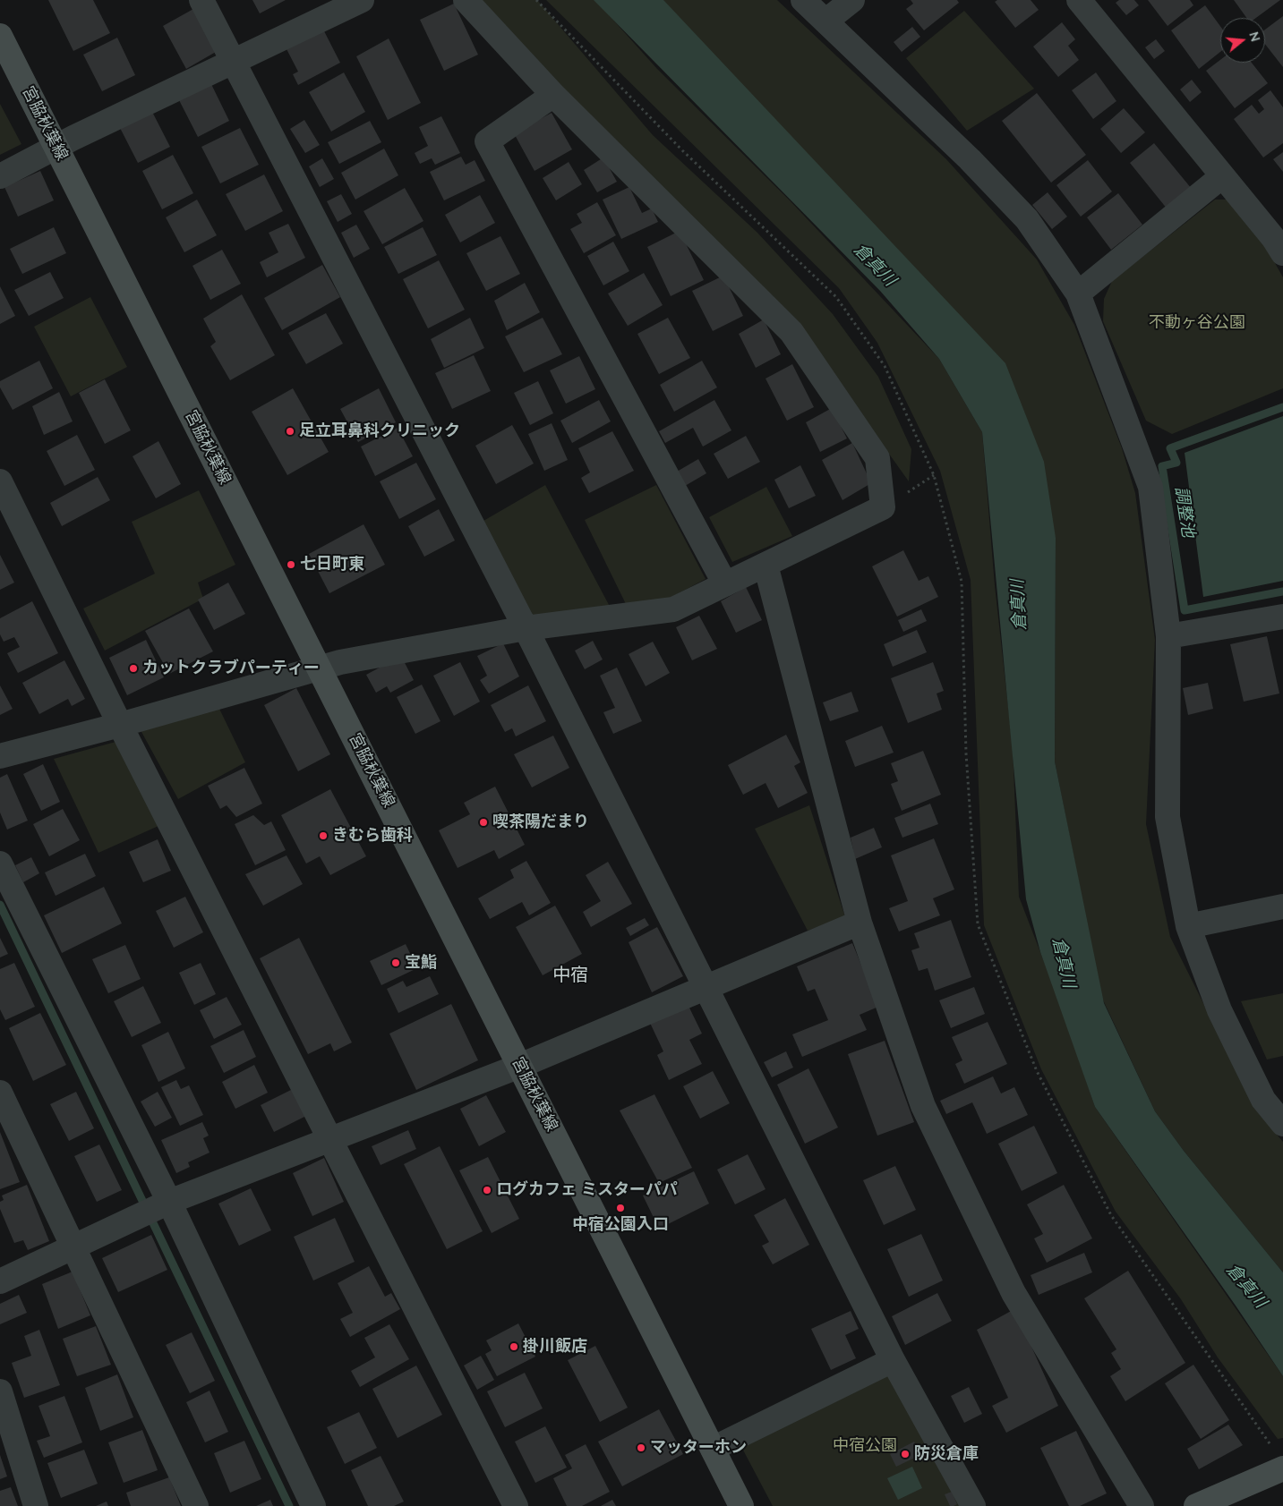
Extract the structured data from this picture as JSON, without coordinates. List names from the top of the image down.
{
  "streets": {
    "street": ["宮脇秋葉線"]
  },
  "districts": ["中宿"],
  "water": ["倉真川", "調整池"],
  "parks": ["不動ヶ谷公園", "中宿公園"],
  "places": [
    "足立耳鼻科クリニック",
    "七日町東",
    "カットクラブパーティー",
    "喫茶陽だまり",
    "きむら歯科",
    "宝鮨",
    "ログカフェ ミスターパパ",
    "中宿公園入口",
    "掛川飯店",
    "マッターホン",
    "防災倉庫"
  ],
  "north": "right"
}
